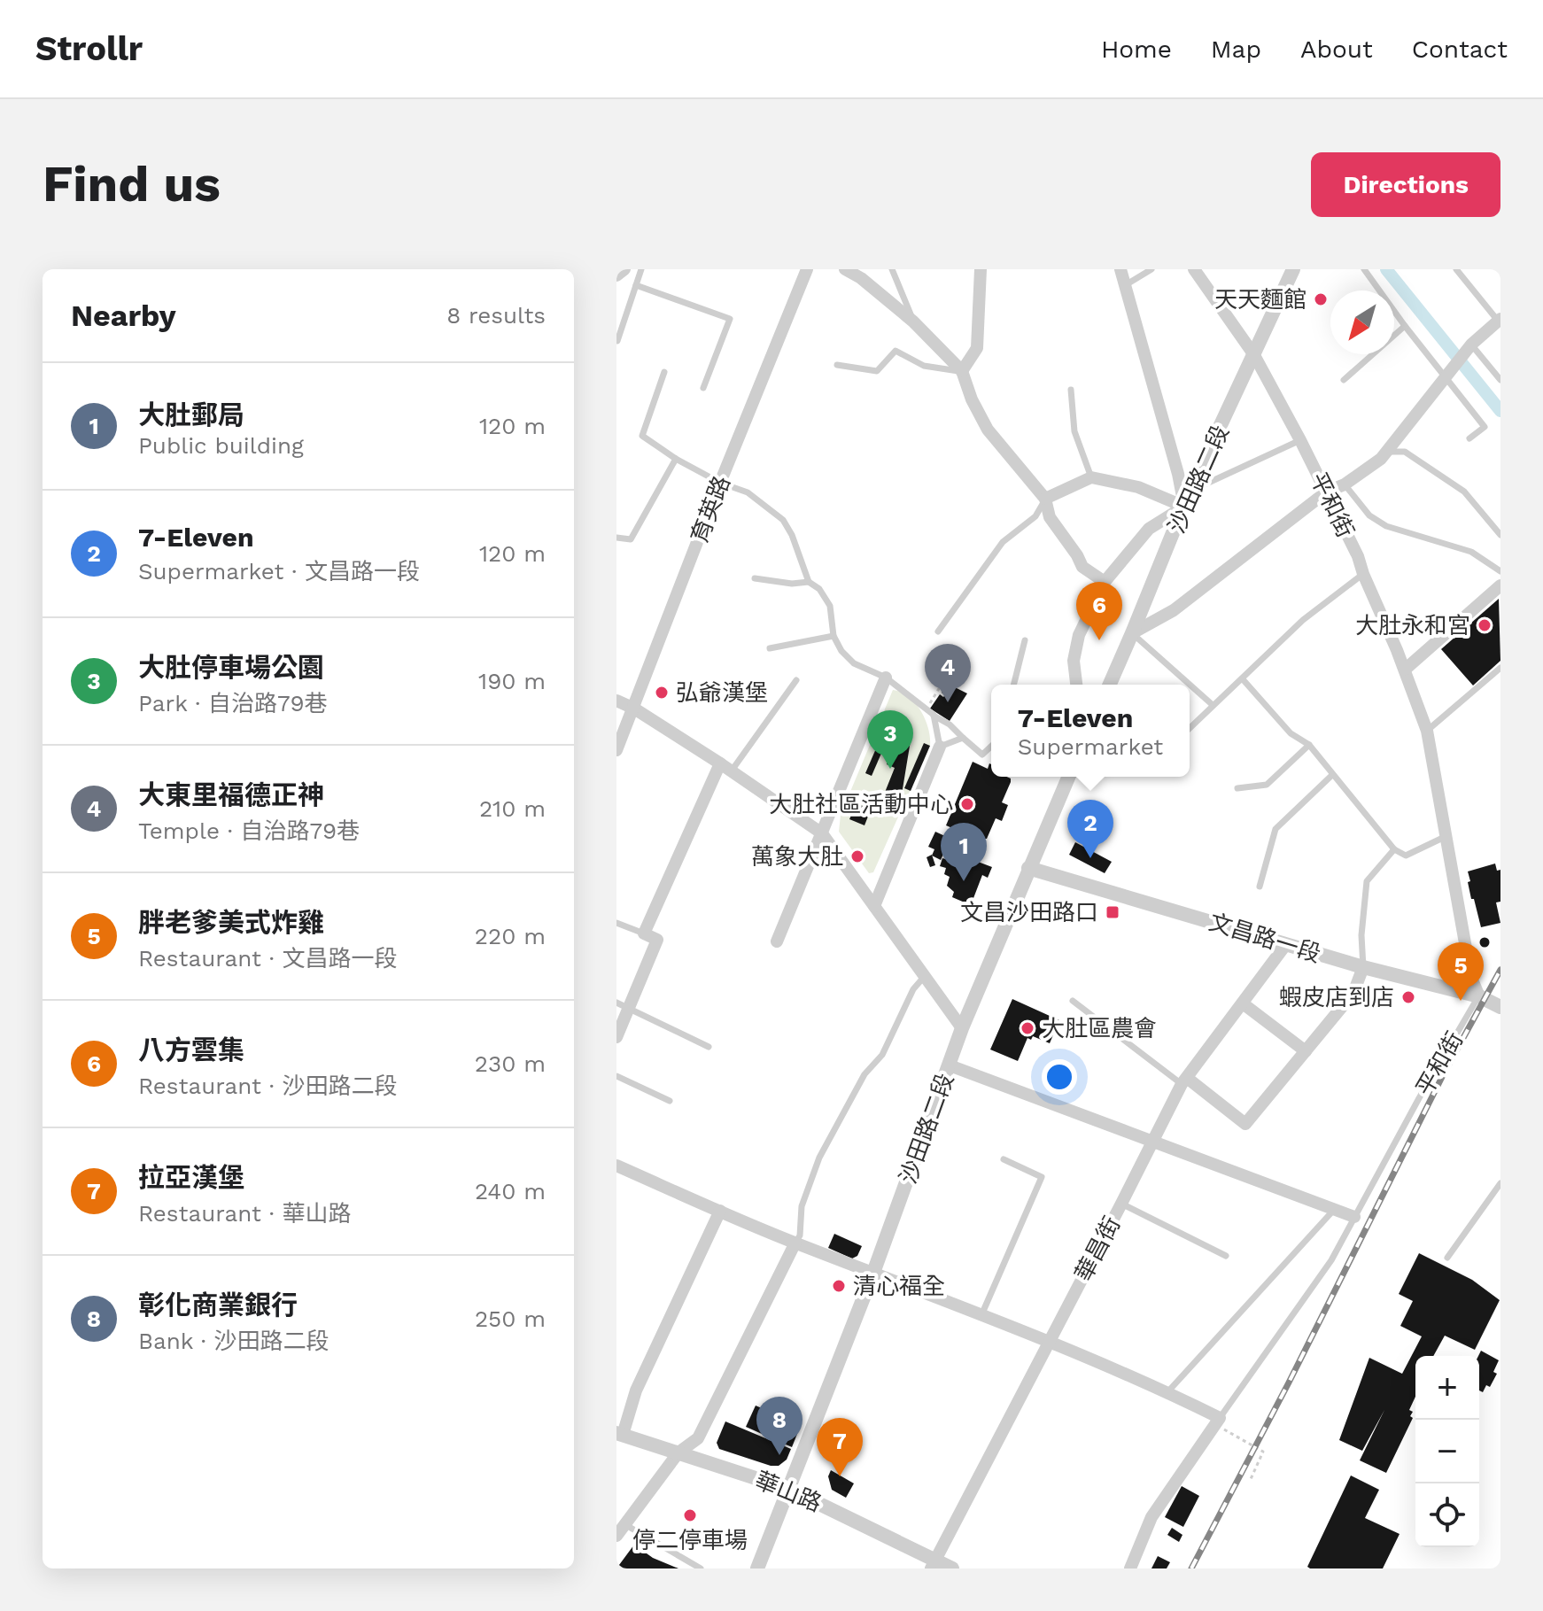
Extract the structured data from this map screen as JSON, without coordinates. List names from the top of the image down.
{
  "streets": {
    "street": [
      "沙田路二段",
      "平和街",
      "育英路",
      "文昌路一段",
      "華昌街",
      "華山路"
    ]
  },
  "crossings": [
    ["沙田路二段", "平和街"],
    ["沙田路二段", "文昌路一段"],
    ["沙田路二段", "華山路"],
    ["平和街", "文昌路一段"],
    ["文昌路一段", "華昌街"],
    ["華昌街", "華山路"]
  ],
  "places": {
    "other": [
      "天天麵館",
      "大肚永和宮",
      "弘爺漢堡",
      "大肚社區活動中心",
      "萬象大肚",
      "蝦皮店到店",
      "大肚區農會",
      "清心福全",
      "停二停車場"
    ],
    "transit": ["文昌沙田路口"]
  },
  "north": "bottom left",
  "page": {
    "header": "Strollr",
    "nav": [
      "Home",
      "Map",
      "About",
      "Contact"
    ],
    "buttons": "Directions",
    "title": "Find us",
    "heading": ["Nearby", "8 results"],
    "list": [
      {
        "mark": "1",
        "name": "大肚郵局",
        "note": "Public building",
        "value": "120 m"
      },
      {
        "mark": "2",
        "name": "7-Eleven",
        "note": "Supermarket · 文昌路一段",
        "value": "120 m"
      },
      {
        "mark": "3",
        "name": "大肚停車場公園",
        "note": "Park · 自治路79巷",
        "value": "190 m"
      },
      {
        "mark": "4",
        "name": "大東里福德正神",
        "note": "Temple · 自治路79巷",
        "value": "210 m"
      },
      {
        "mark": "5",
        "name": "胖老爹美式炸雞",
        "note": "Restaurant · 文昌路一段",
        "value": "220 m"
      },
      {
        "mark": "6",
        "name": "八方雲集",
        "note": "Restaurant · 沙田路二段",
        "value": "230 m"
      },
      {
        "mark": "7",
        "name": "拉亞漢堡",
        "note": "Restaurant · 華山路",
        "value": "240 m"
      },
      {
        "mark": "8",
        "name": "彰化商業銀行",
        "note": "Bank · 沙田路二段",
        "value": "250 m"
      }
    ],
    "pins": [
      "6",
      "4",
      "3",
      "2",
      "1",
      "5",
      "8",
      "7"
    ],
    "popup": ["7-Eleven", "Supermarket"],
    "map_buttons": ["+", "−"]
  }
}
